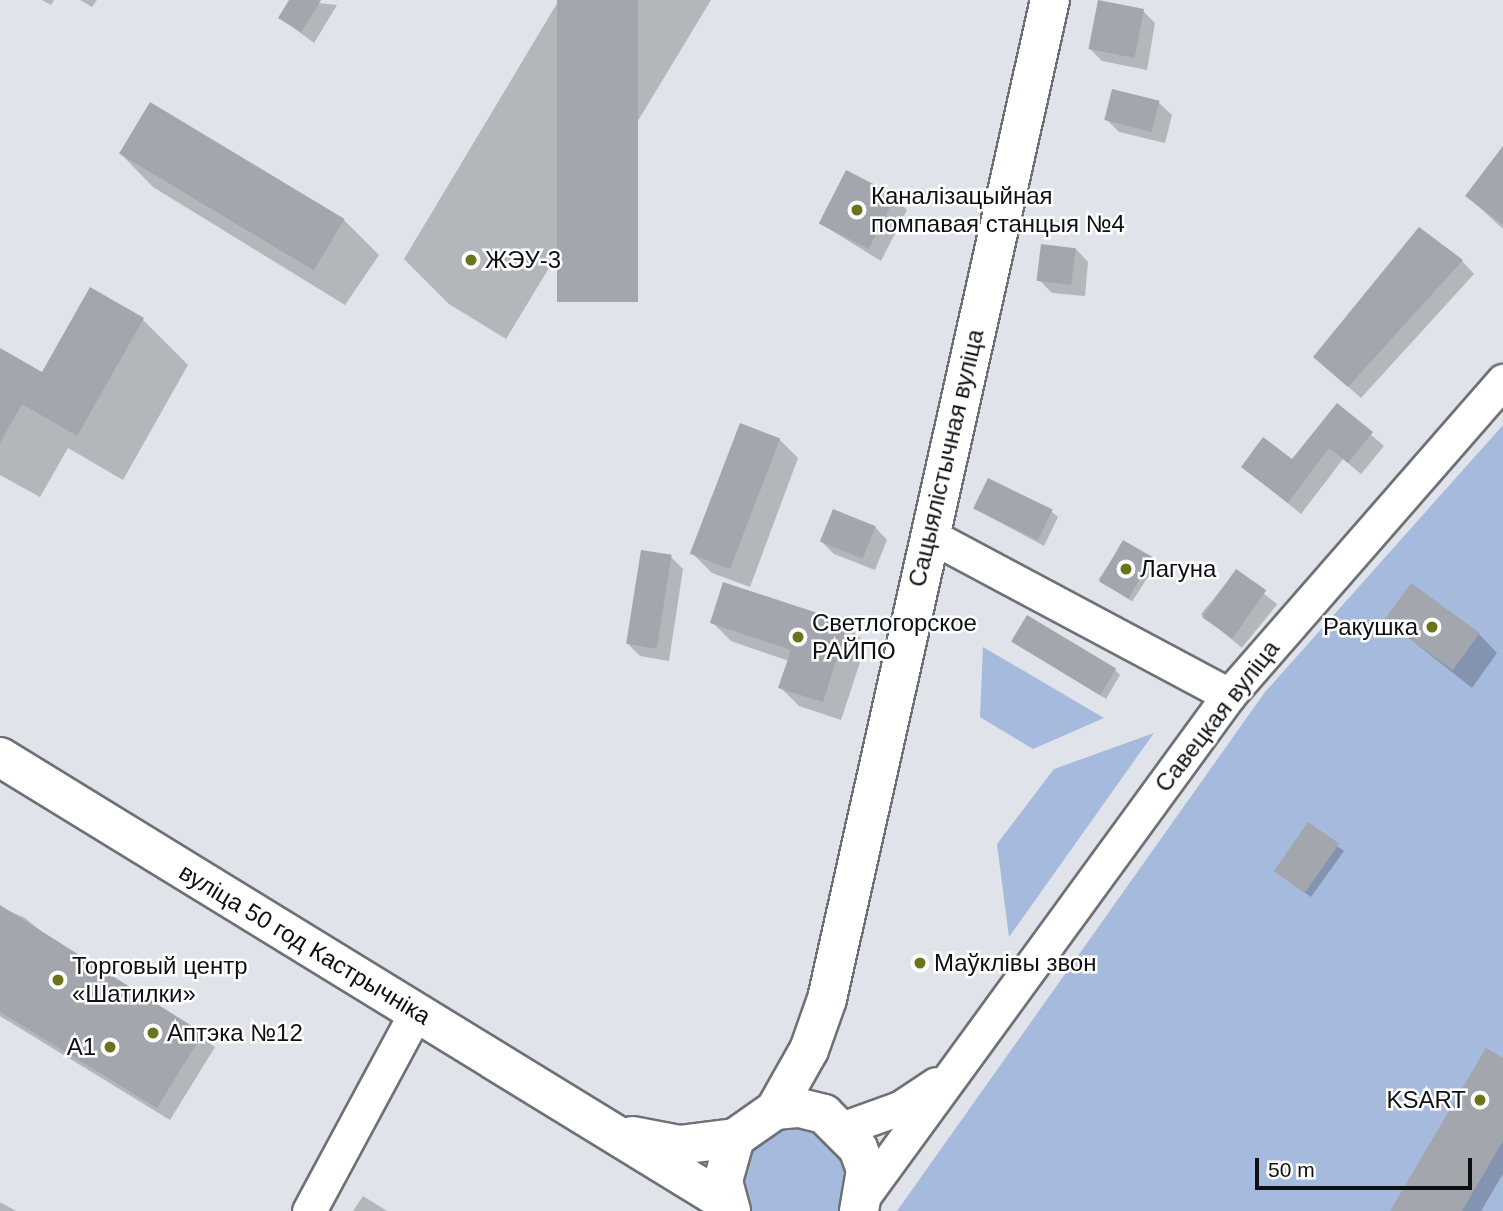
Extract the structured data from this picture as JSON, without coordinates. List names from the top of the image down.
{
  "streets": {
    "main road": ["Сацыялістычная вуліца", "вуліца 50 год Кастрычніка"],
    "street": ["Савецкая вуліца"]
  },
  "crossings": [
    ["Сацыялістычная вуліца", "Савецкая вуліца"]
  ],
  "places": [
    "Каналізацыйная помпавая станцыя №4",
    "ЖЭУ-3",
    "Лагуна",
    "Ракушка",
    "Светлогорское РАЙПО",
    "Маўклівы звон",
    "Торговый центр «Шатилки»",
    "Аптэка №12",
    "A1",
    "KSART"
  ],
  "scale_bar": "50 m"
}
